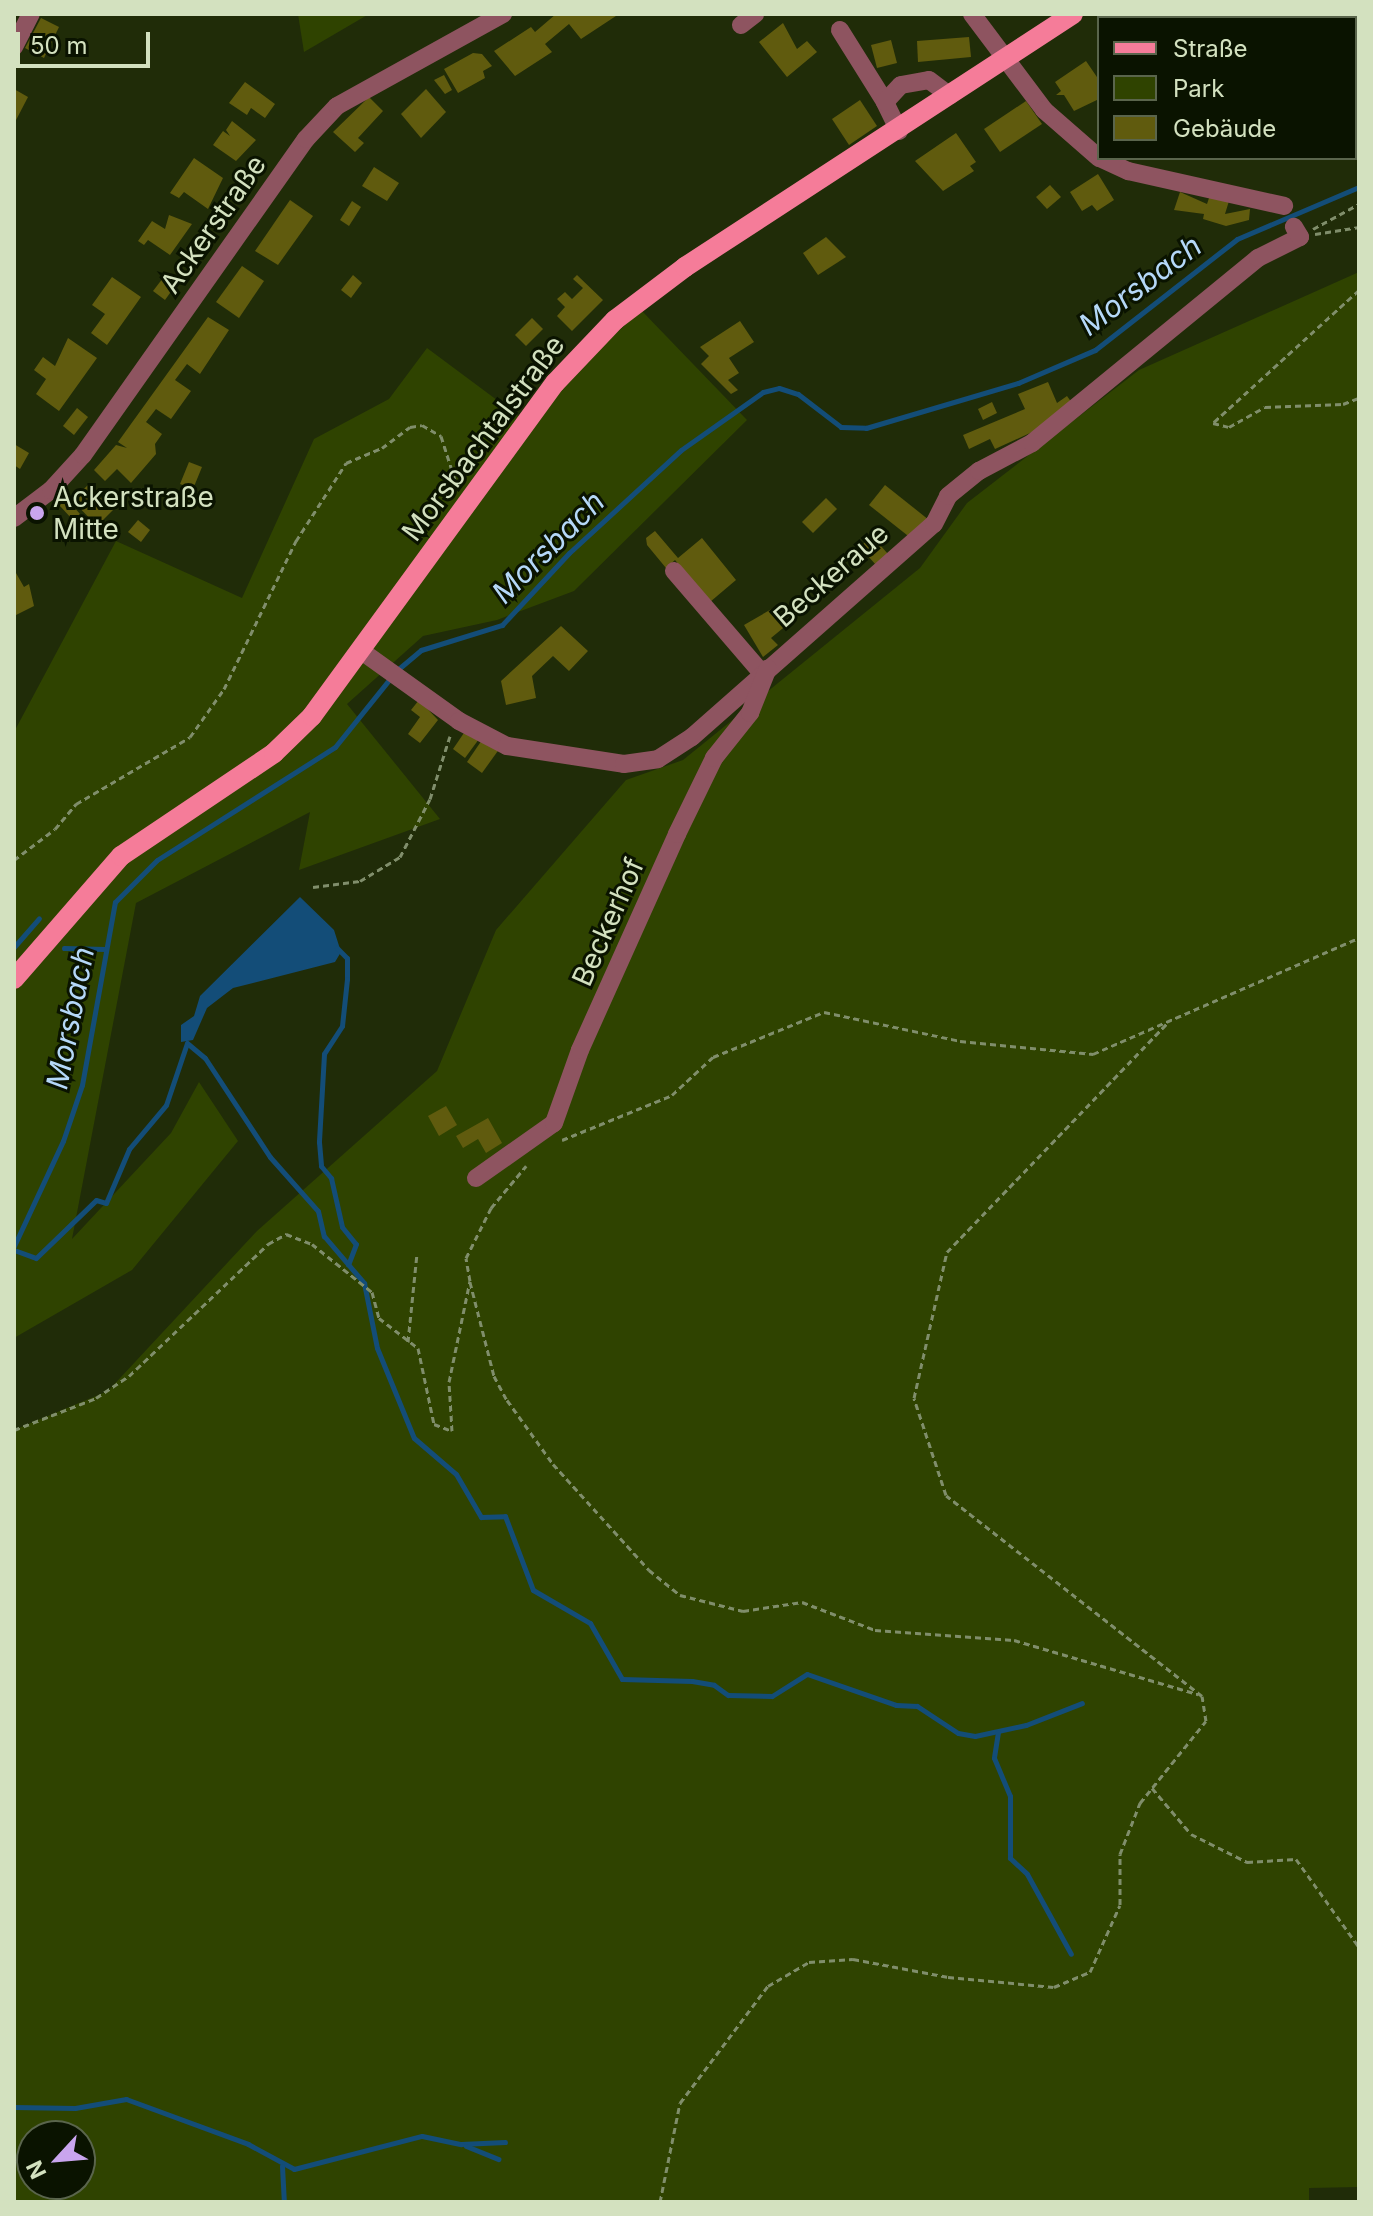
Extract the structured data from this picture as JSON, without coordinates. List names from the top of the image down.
{
  "streets": {
    "main road": ["Morsbachtalstraße"],
    "street": ["Ackerstraße", "Beckeraue", "Beckerhof"]
  },
  "crossings": [
    ["Morsbachtalstraße", "Beckeraue"],
    ["Beckeraue", "Beckerhof"]
  ],
  "water": ["Morsbach"],
  "places": ["Ackerstraße Mitte"],
  "legend": ["Straße", "Park", "Gebäude"],
  "scale_bar": "50 m",
  "north": "bottom left"
}
